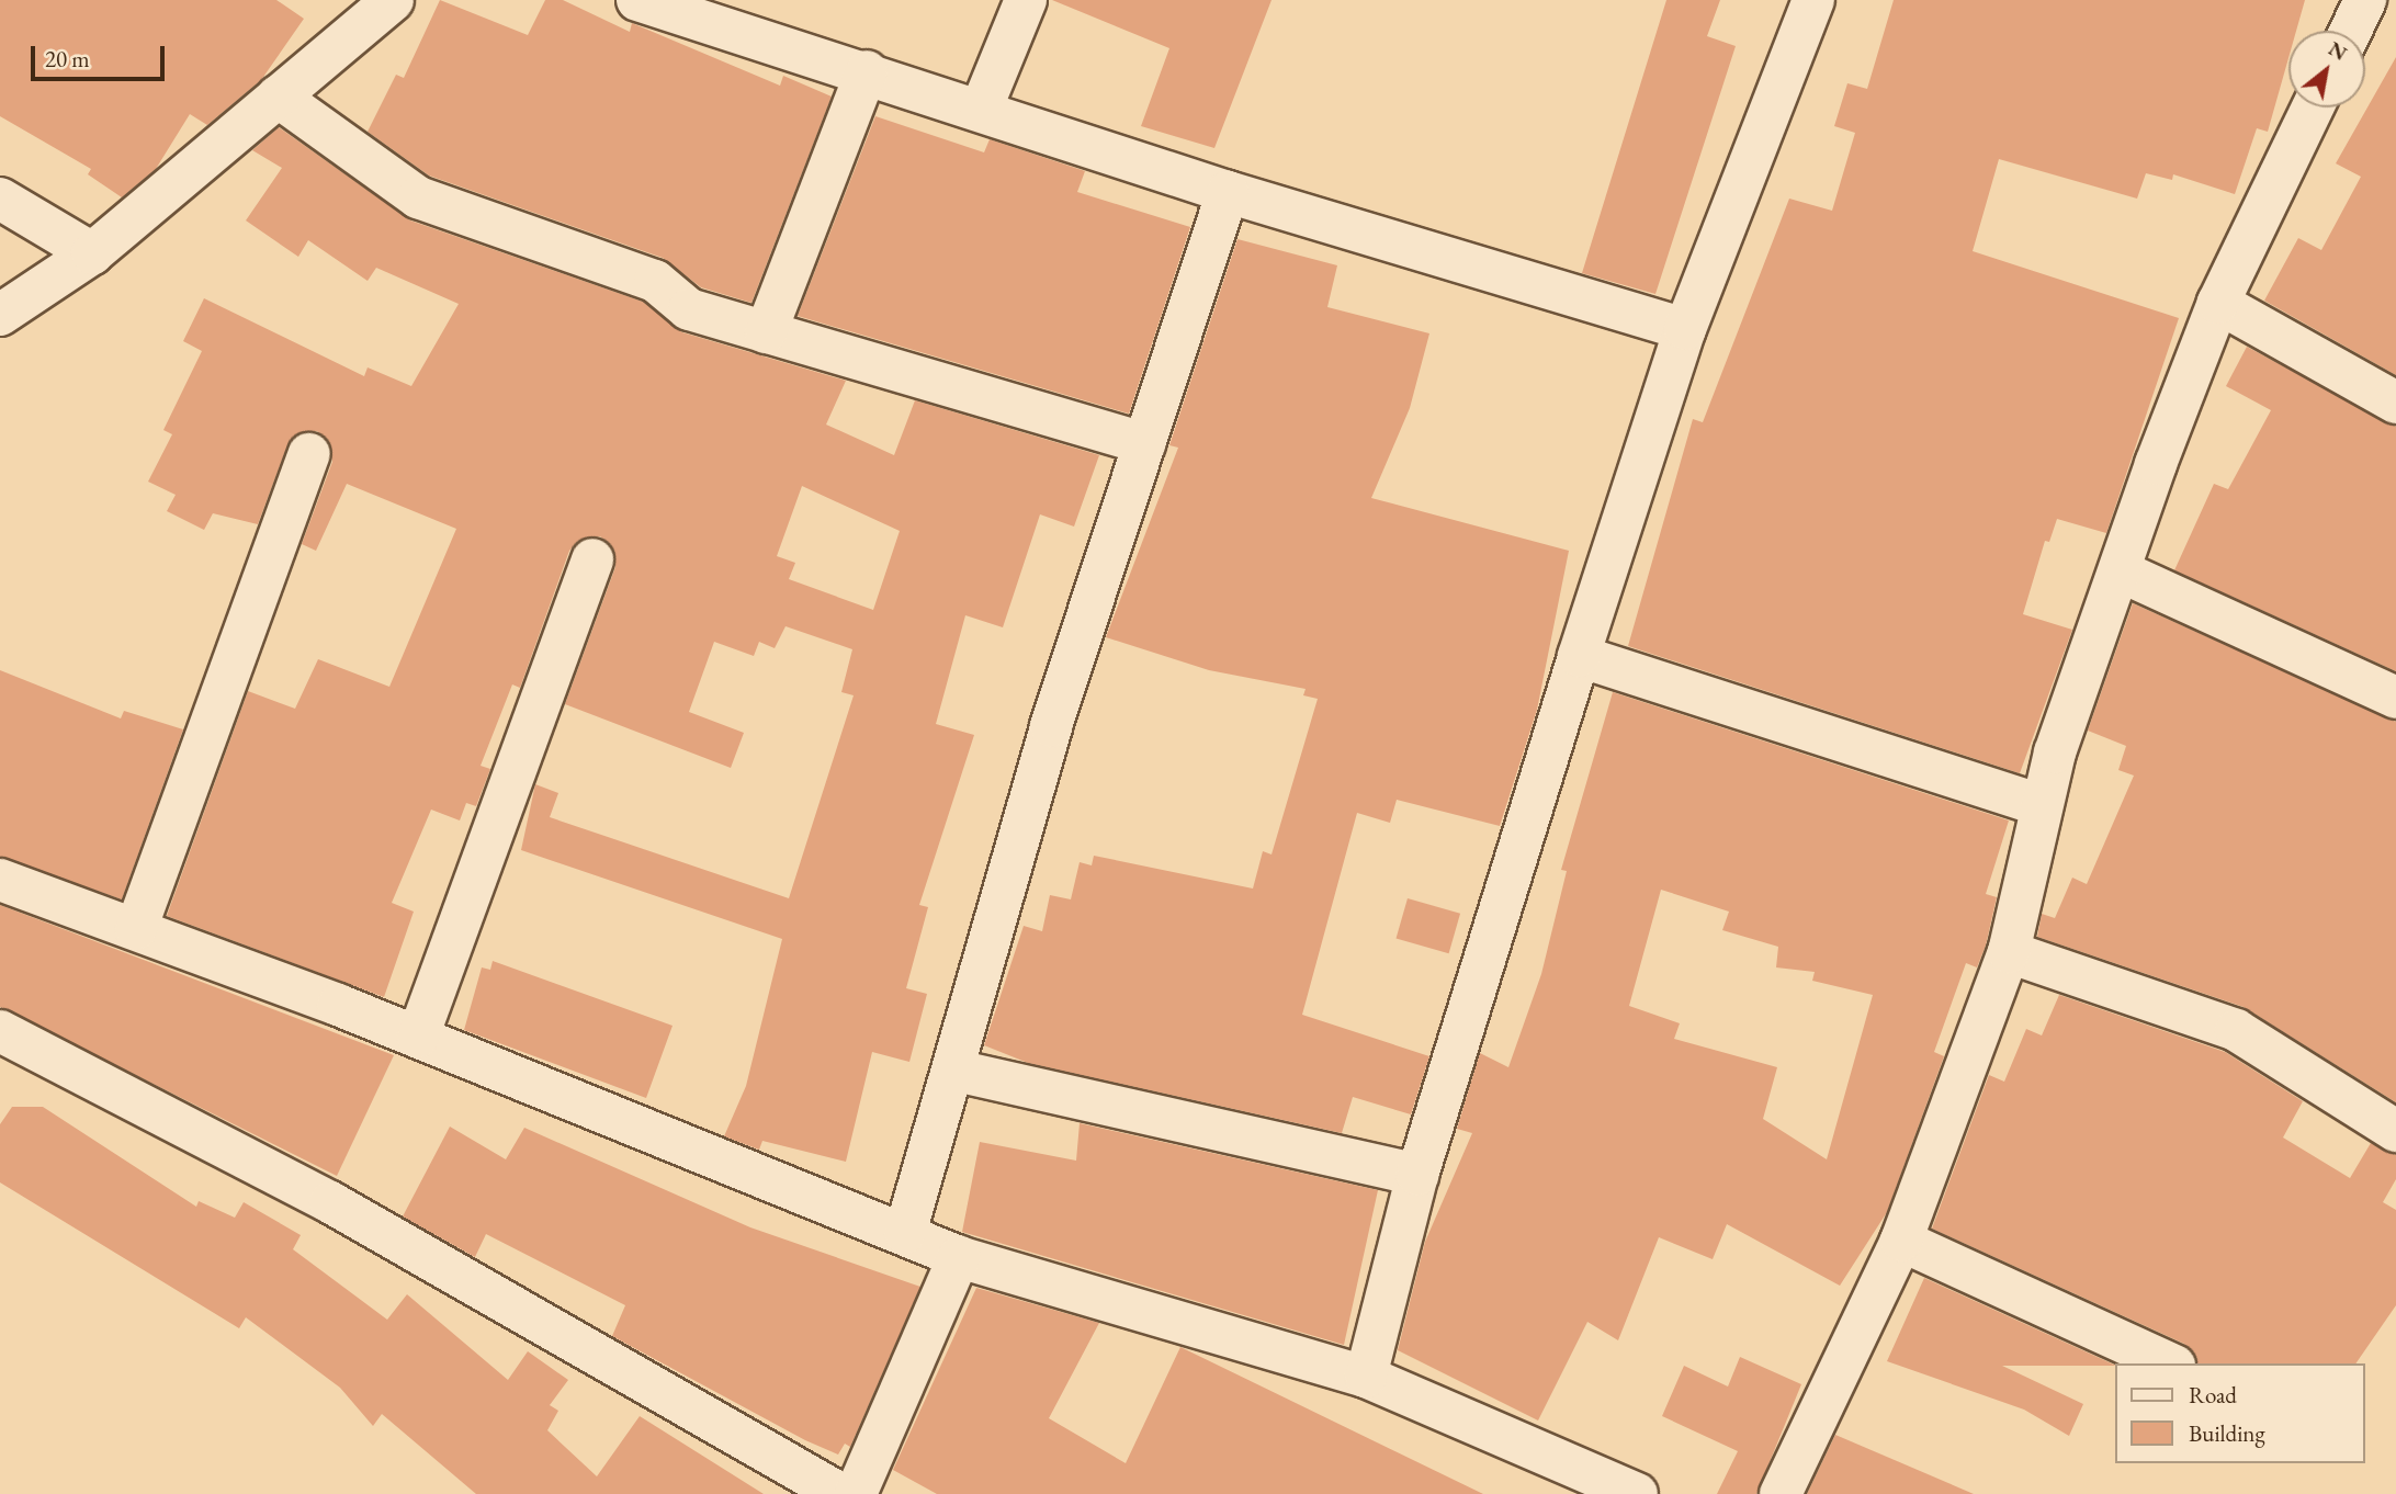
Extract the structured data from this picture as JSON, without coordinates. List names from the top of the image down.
{
  "legend": ["Road", "Building"],
  "scale_bar": "20 m",
  "north": "top right"
}
